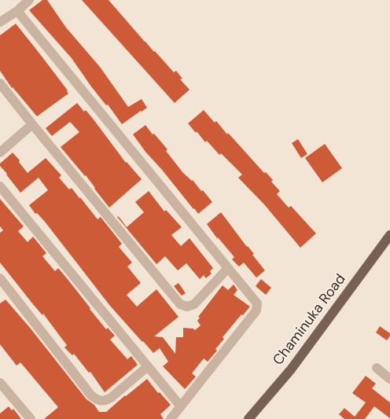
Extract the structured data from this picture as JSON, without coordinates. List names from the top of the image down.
{
  "streets": {
    "main road": ["Chaminuka Road"]
  }
}
